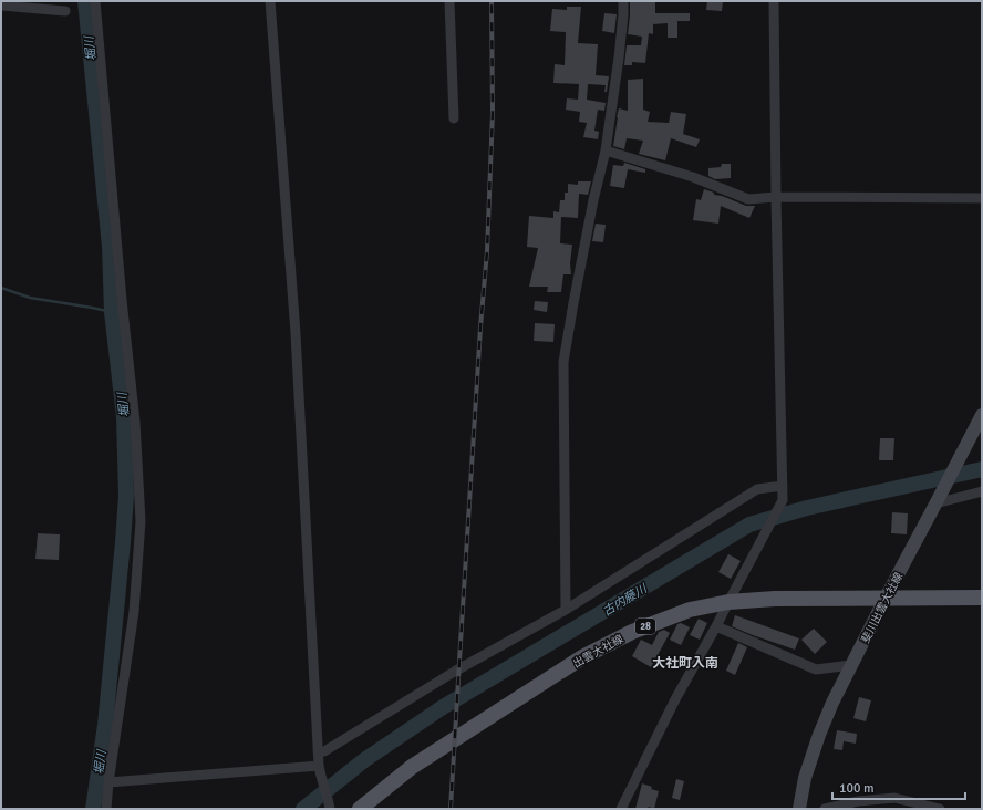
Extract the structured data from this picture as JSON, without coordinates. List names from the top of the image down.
{
  "streets": {
    "main road": ["斐川出雲大社線", "28", "出雲大社線"]
  },
  "crossings": [
    ["斐川出雲大社線", "出雲大社線"]
  ],
  "districts": ["大社町入南"],
  "water": ["堀川", "古内藤川"],
  "scale_bar": "100 m"
}
